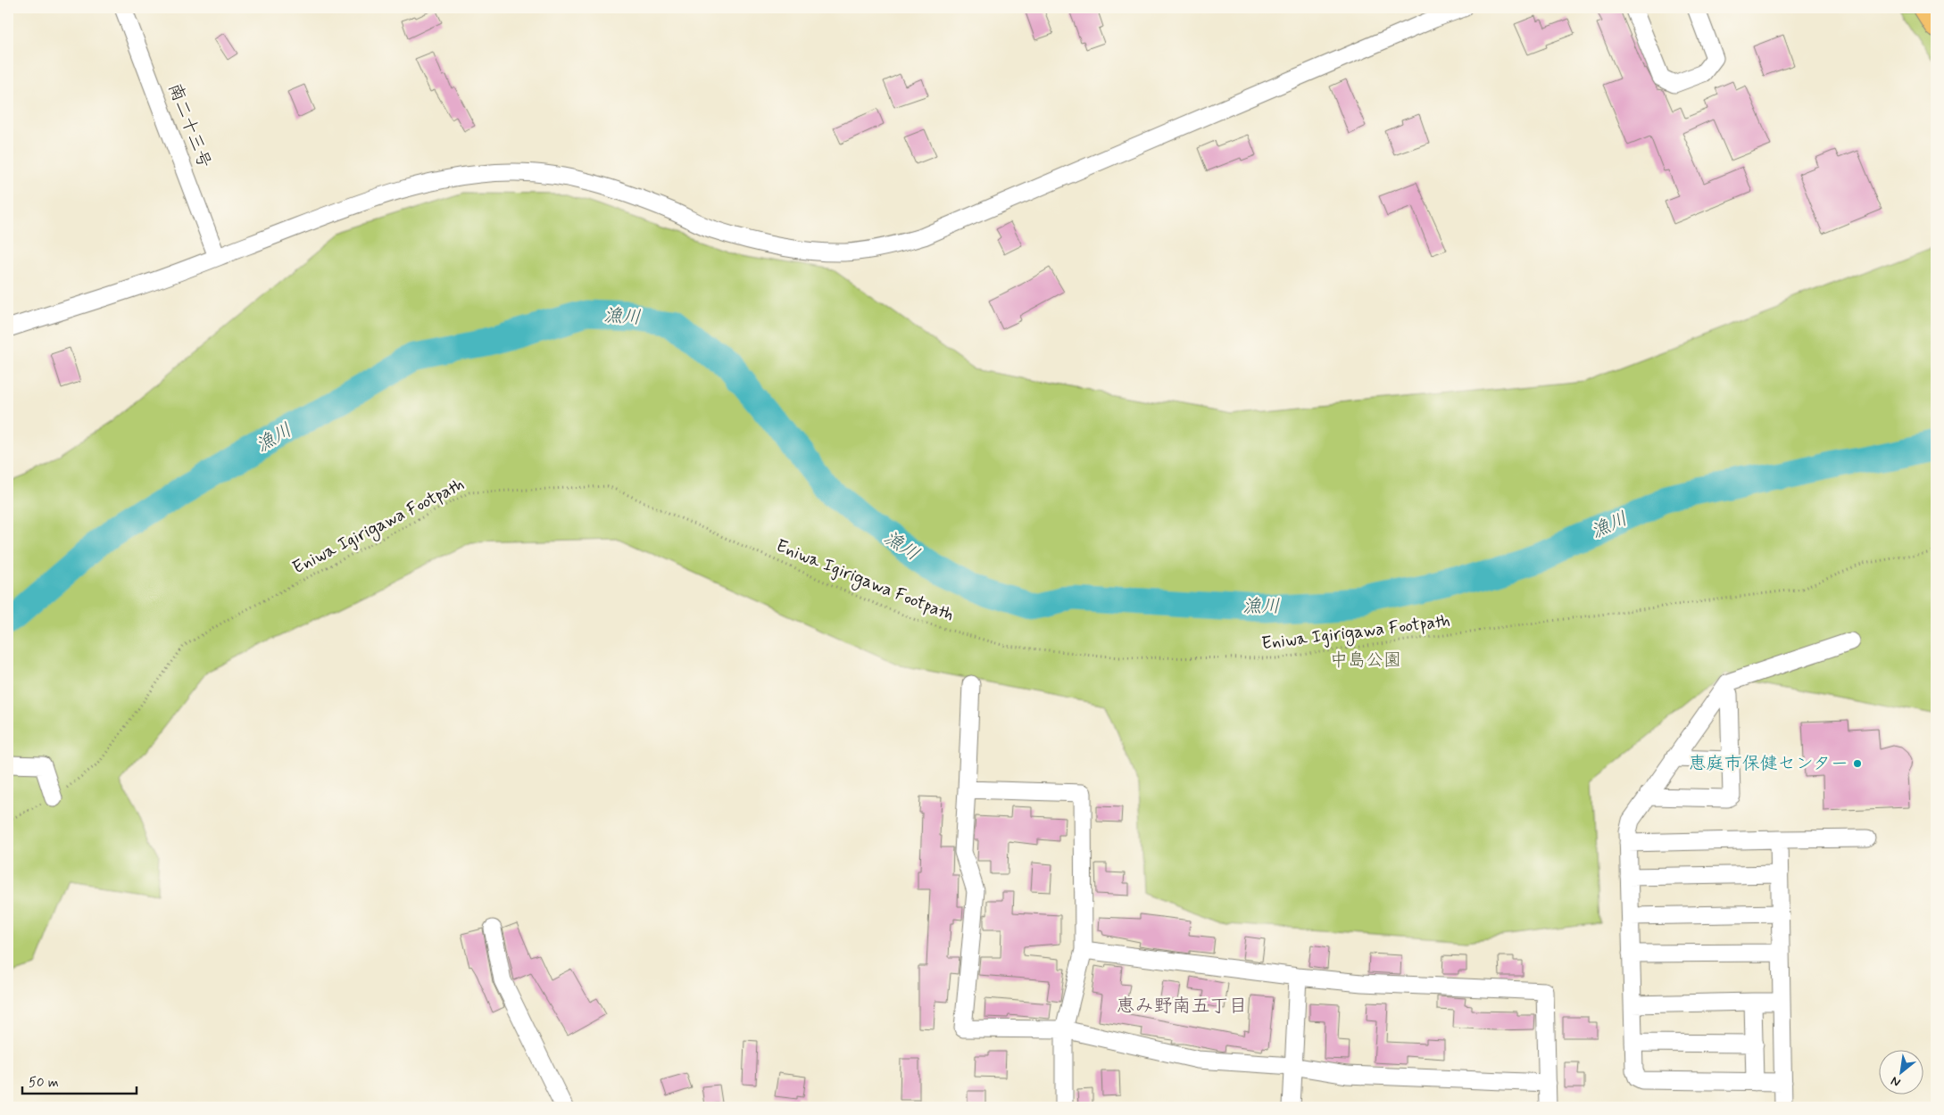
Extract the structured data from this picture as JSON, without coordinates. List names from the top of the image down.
{
  "streets": {
    "street": ["南二十三号"],
    "path": ["Eniwa Igirigawa Footpath"]
  },
  "districts": ["恵み野南五丁目"],
  "water": ["漁川"],
  "parks": ["中島公園"],
  "places": ["恵庭市保健センター"],
  "scale_bar": "50 m",
  "north": "bottom left"
}
